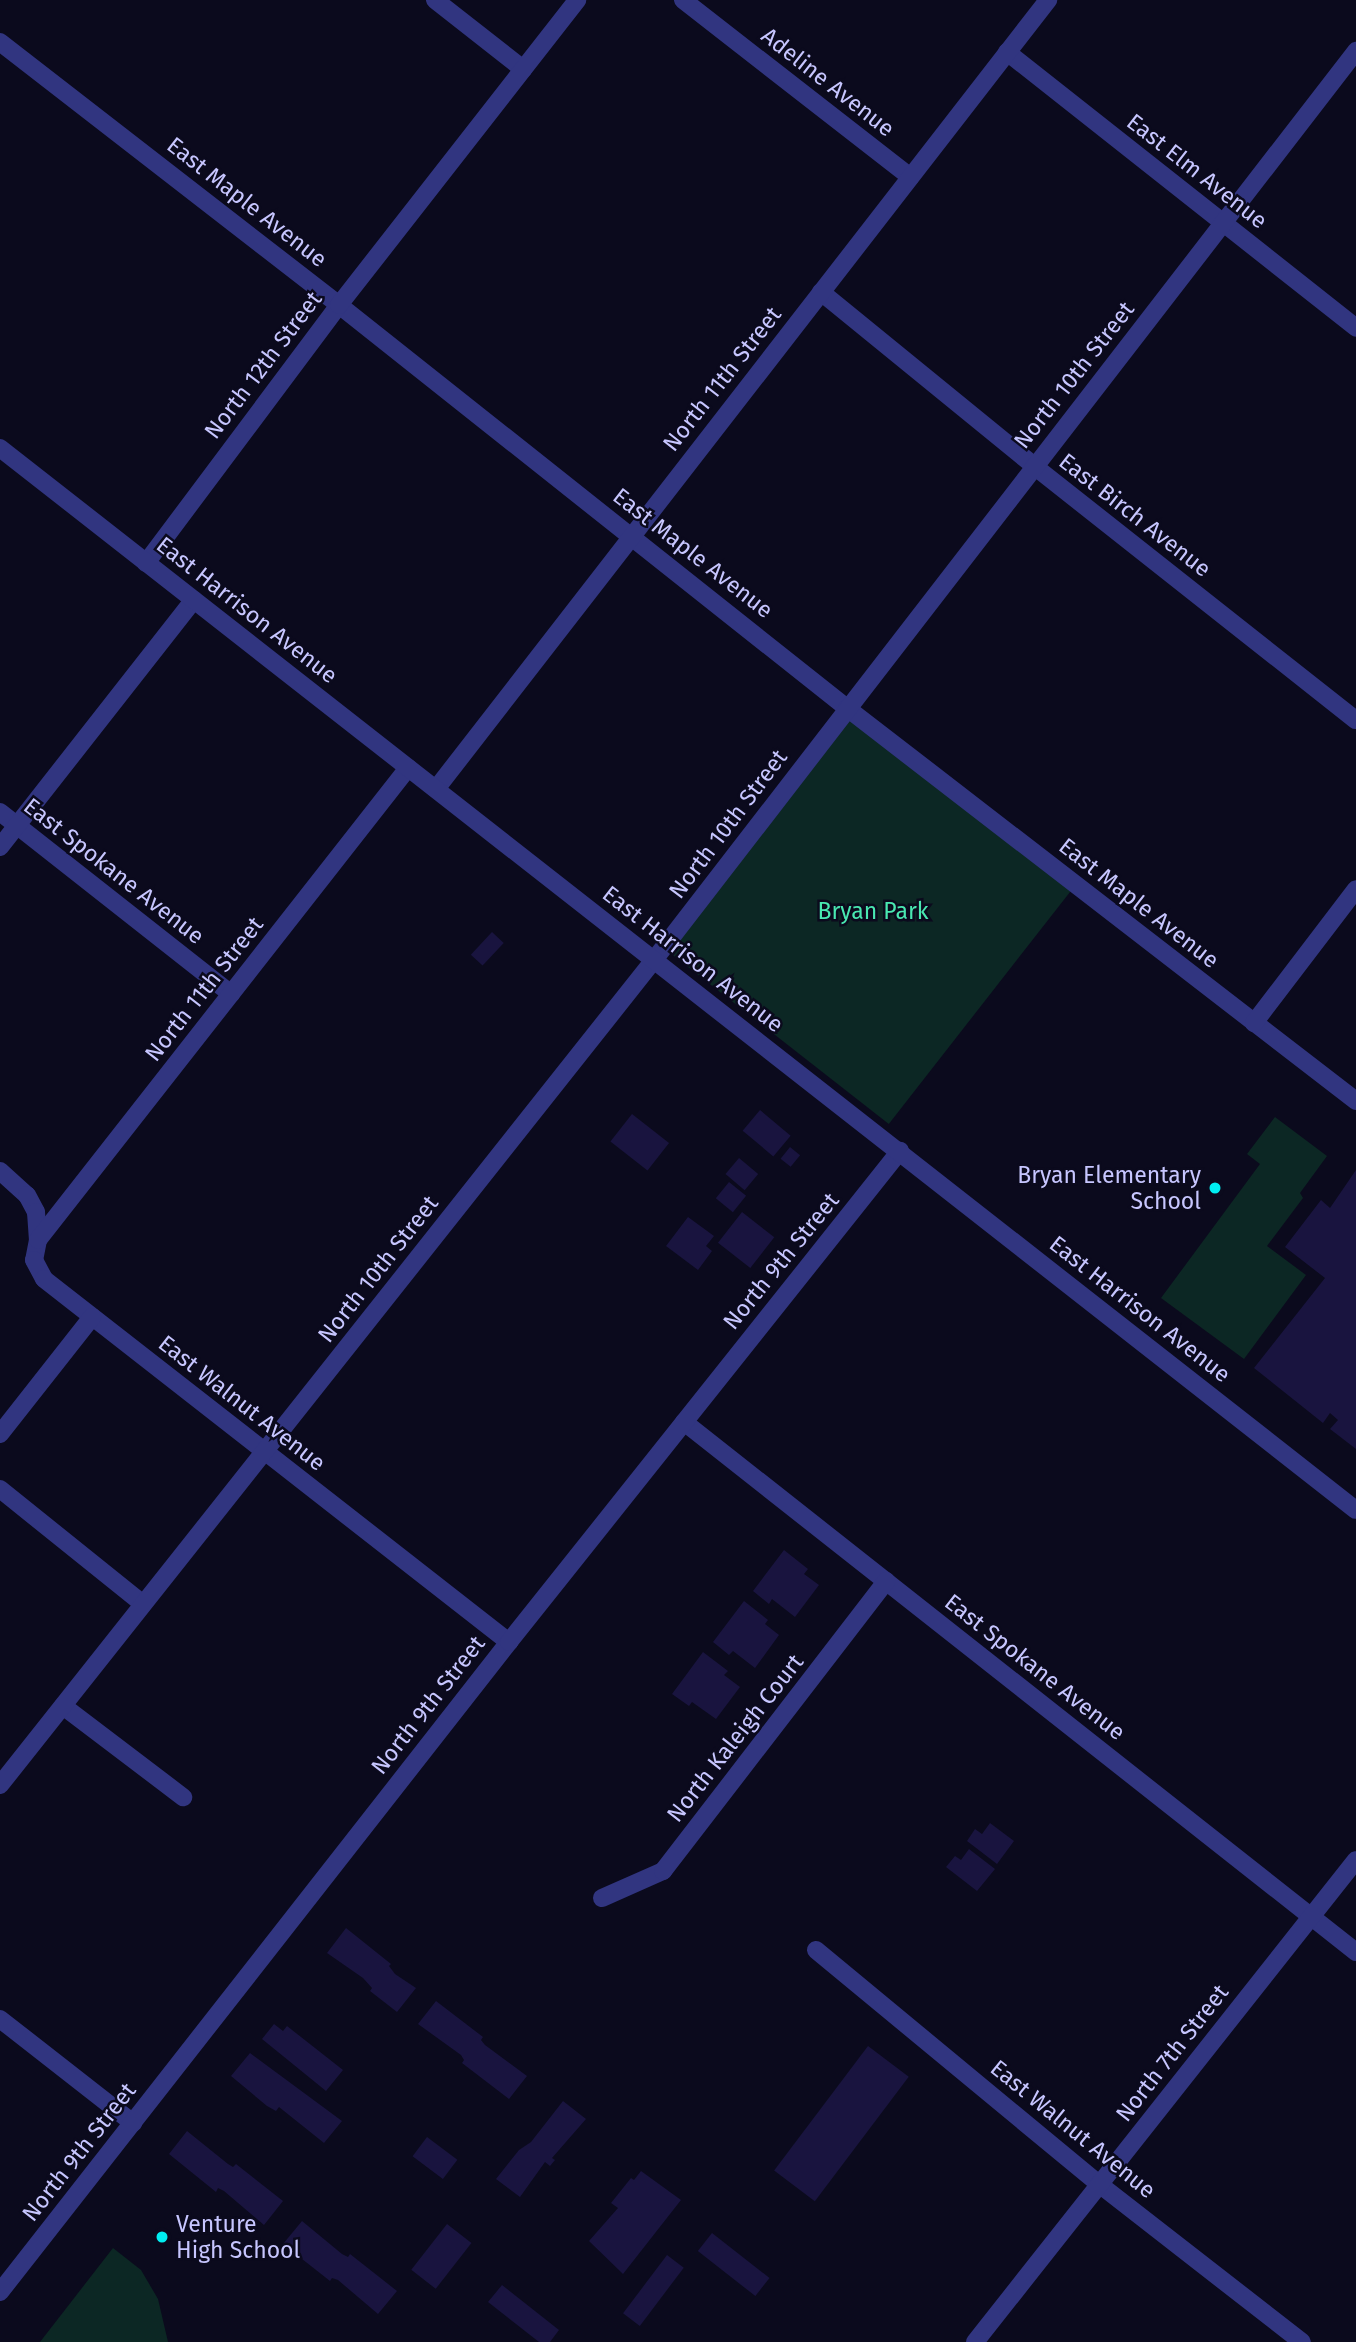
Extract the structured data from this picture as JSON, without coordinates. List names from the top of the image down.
{
  "streets": {
    "street": [
      "Adeline Avenue",
      "East Elm Avenue",
      "East Maple Avenue",
      "North 12th Street",
      "North 10th Street",
      "North 11th Street",
      "East Birch Avenue",
      "East Harrison Avenue",
      "East Spokane Avenue",
      "North 9th Street",
      "East Walnut Avenue",
      "North Kaleigh Court",
      "North 7th Street"
    ]
  },
  "crossings": [
    ["Adeline Avenue", "North 11th Street"],
    ["East Elm Avenue", "North 10th Street"],
    ["East Elm Avenue", "North 11th Street"],
    ["East Maple Avenue", "North 12th Street"],
    ["East Maple Avenue", "North 10th Street"],
    ["East Maple Avenue", "North 11th Street"],
    ["North 12th Street", "East Harrison Avenue"],
    ["North 10th Street", "East Birch Avenue"],
    ["North 10th Street", "East Harrison Avenue"],
    ["North 10th Street", "East Walnut Avenue"],
    ["North 11th Street", "East Birch Avenue"],
    ["North 11th Street", "East Harrison Avenue"],
    ["North 11th Street", "East Spokane Avenue"],
    ["North 11th Street", "East Walnut Avenue"],
    ["East Harrison Avenue", "North 9th Street"],
    ["East Spokane Avenue", "North 9th Street"],
    ["East Spokane Avenue", "North Kaleigh Court"],
    ["East Spokane Avenue", "North 7th Street"],
    ["North 9th Street", "East Walnut Avenue"],
    ["East Walnut Avenue", "North 7th Street"]
  ],
  "parks": ["Bryan Park"],
  "places": ["Bryan Elementary School", "Venture High School"]
}
